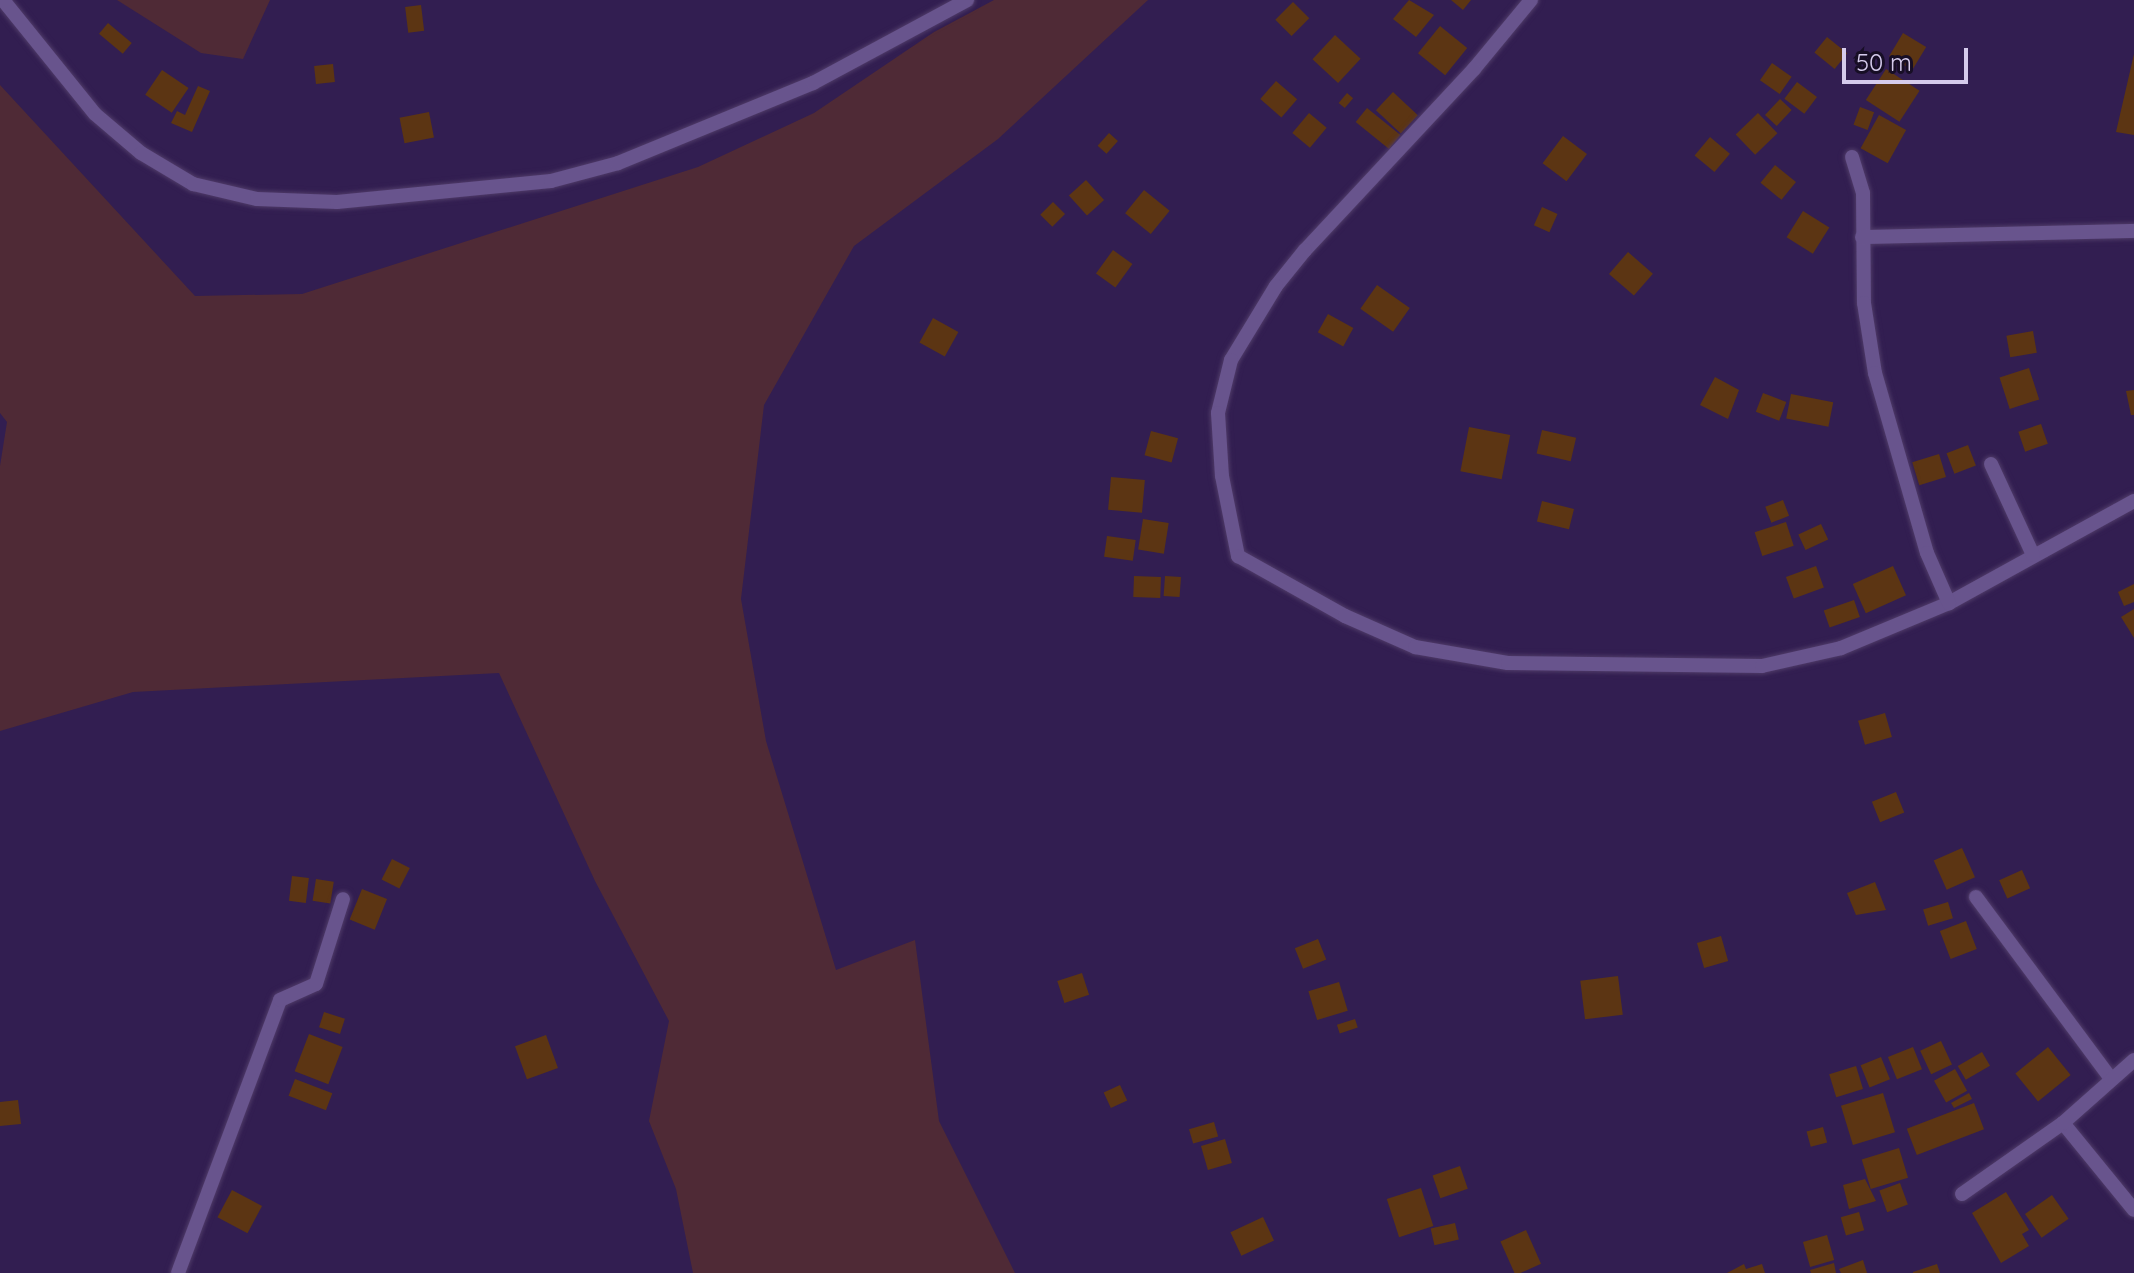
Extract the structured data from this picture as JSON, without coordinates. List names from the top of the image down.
{
  "scale_bar": "50 m"
}
